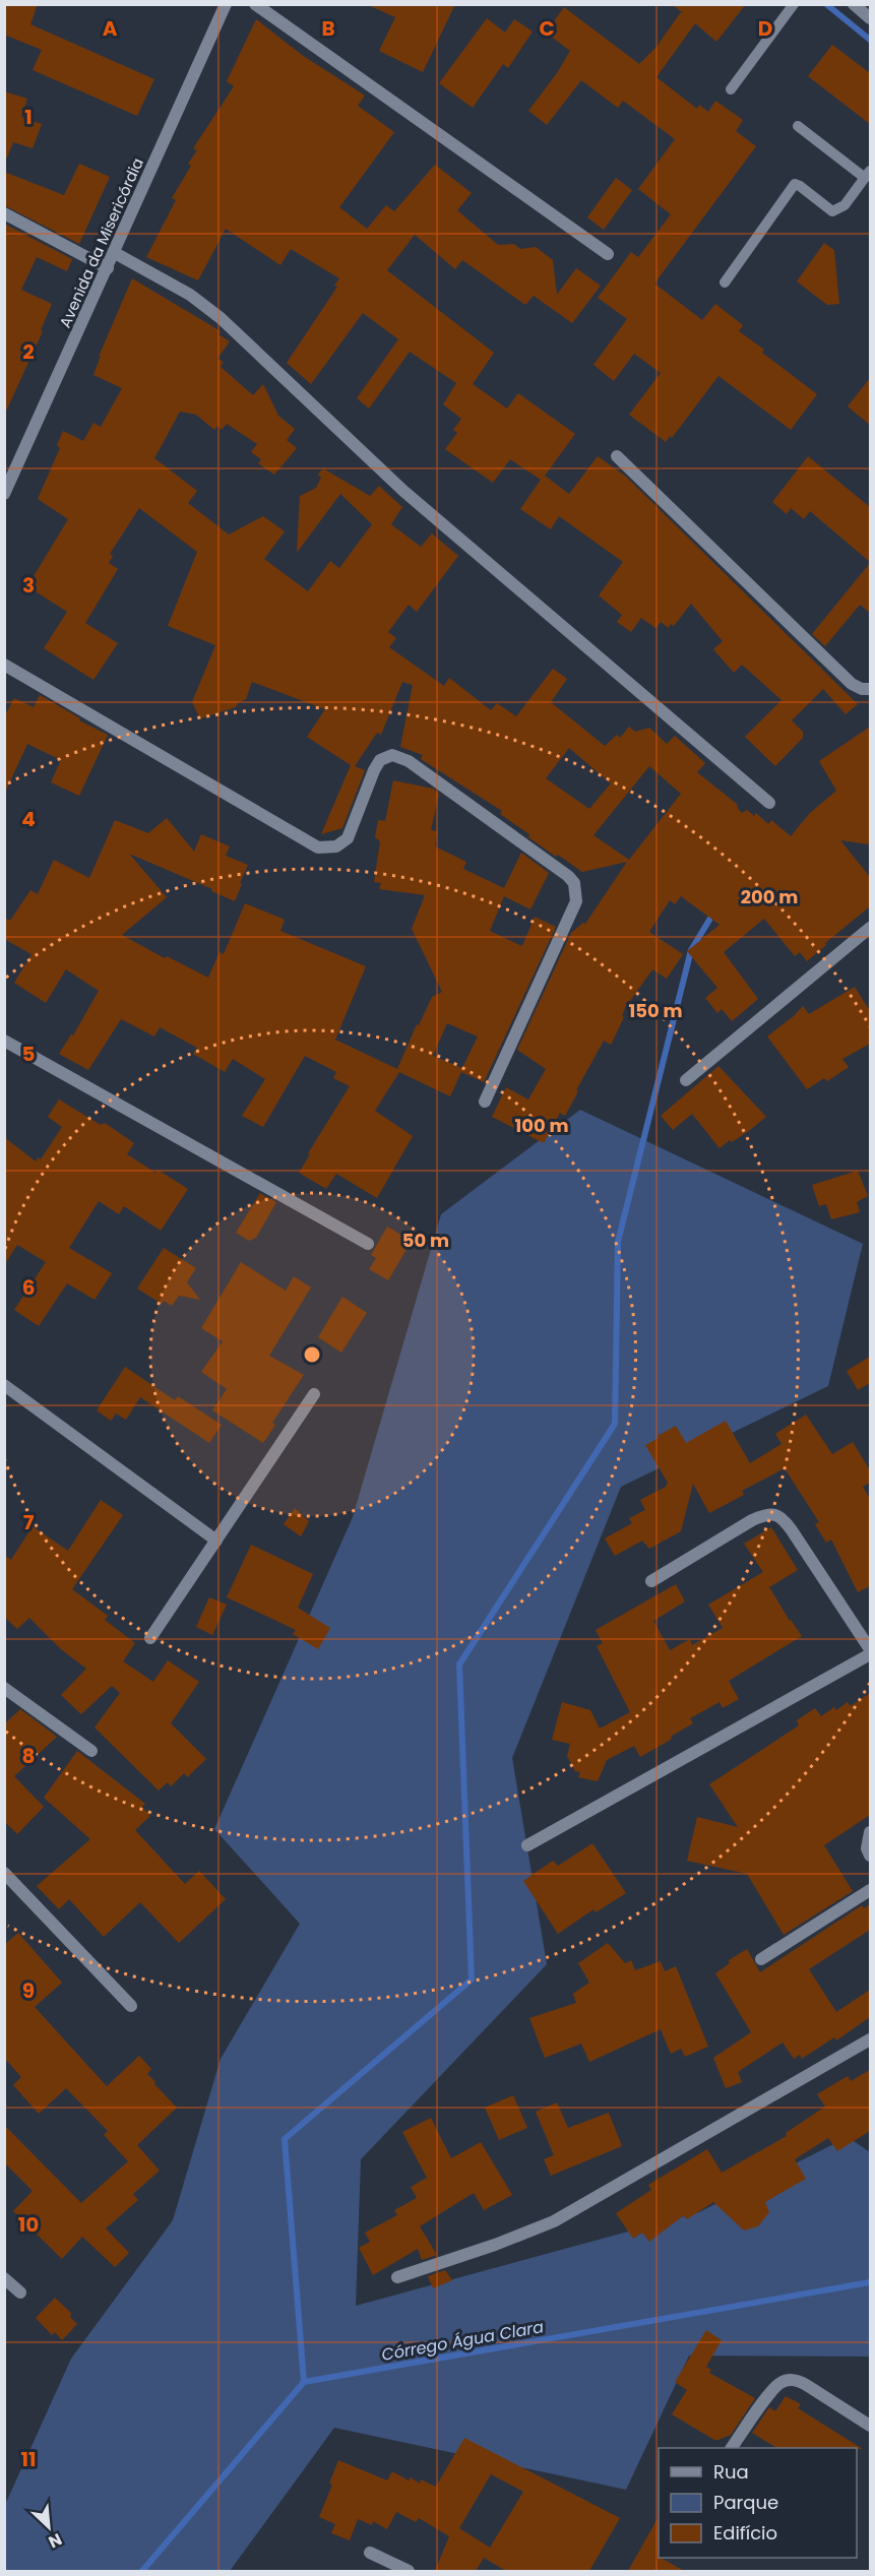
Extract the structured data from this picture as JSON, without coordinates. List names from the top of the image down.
{
  "streets": {
    "street": ["Avenida da Misericórdia"]
  },
  "water": ["Córrego Água Clara"],
  "legend": ["Rua", "Parque", "Edifício"],
  "north": "bottom right",
  "grid": {
    "columns": [
      "A",
      "B",
      "C",
      "D"
    ],
    "rows": [
      "1",
      "2",
      "3",
      "4",
      "5",
      "6",
      "7",
      "8",
      "9",
      "10",
      "11"
    ]
  },
  "rings": [
    "200 m",
    "150 m",
    "100 m",
    "50 m"
  ]
}
